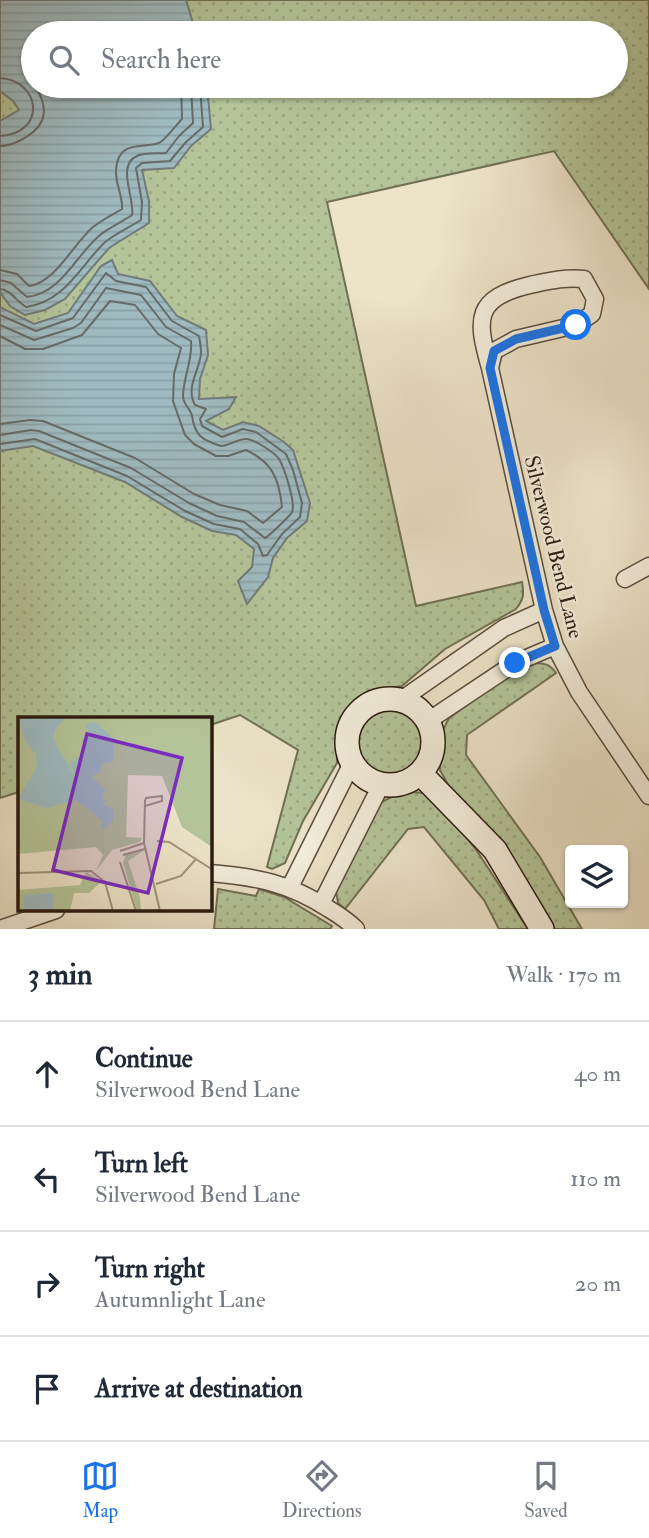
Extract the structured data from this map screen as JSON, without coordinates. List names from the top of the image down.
{
  "streets": {
    "street": ["Silverwood Bend Lane"]
  },
  "page": {
    "search": "Search here",
    "heading": ["3 min", "Walk · 170 m"],
    "list": [
      ["Continue", "Silverwood Bend Lane", "40 m"],
      ["Turn left", "Silverwood Bend Lane", "110 m"],
      ["Turn right", "Autumnlight Lane", "20 m"],
      "Arrive at destination"
    ],
    "nav": ["Map", "Directions", "Saved"]
  }
}
